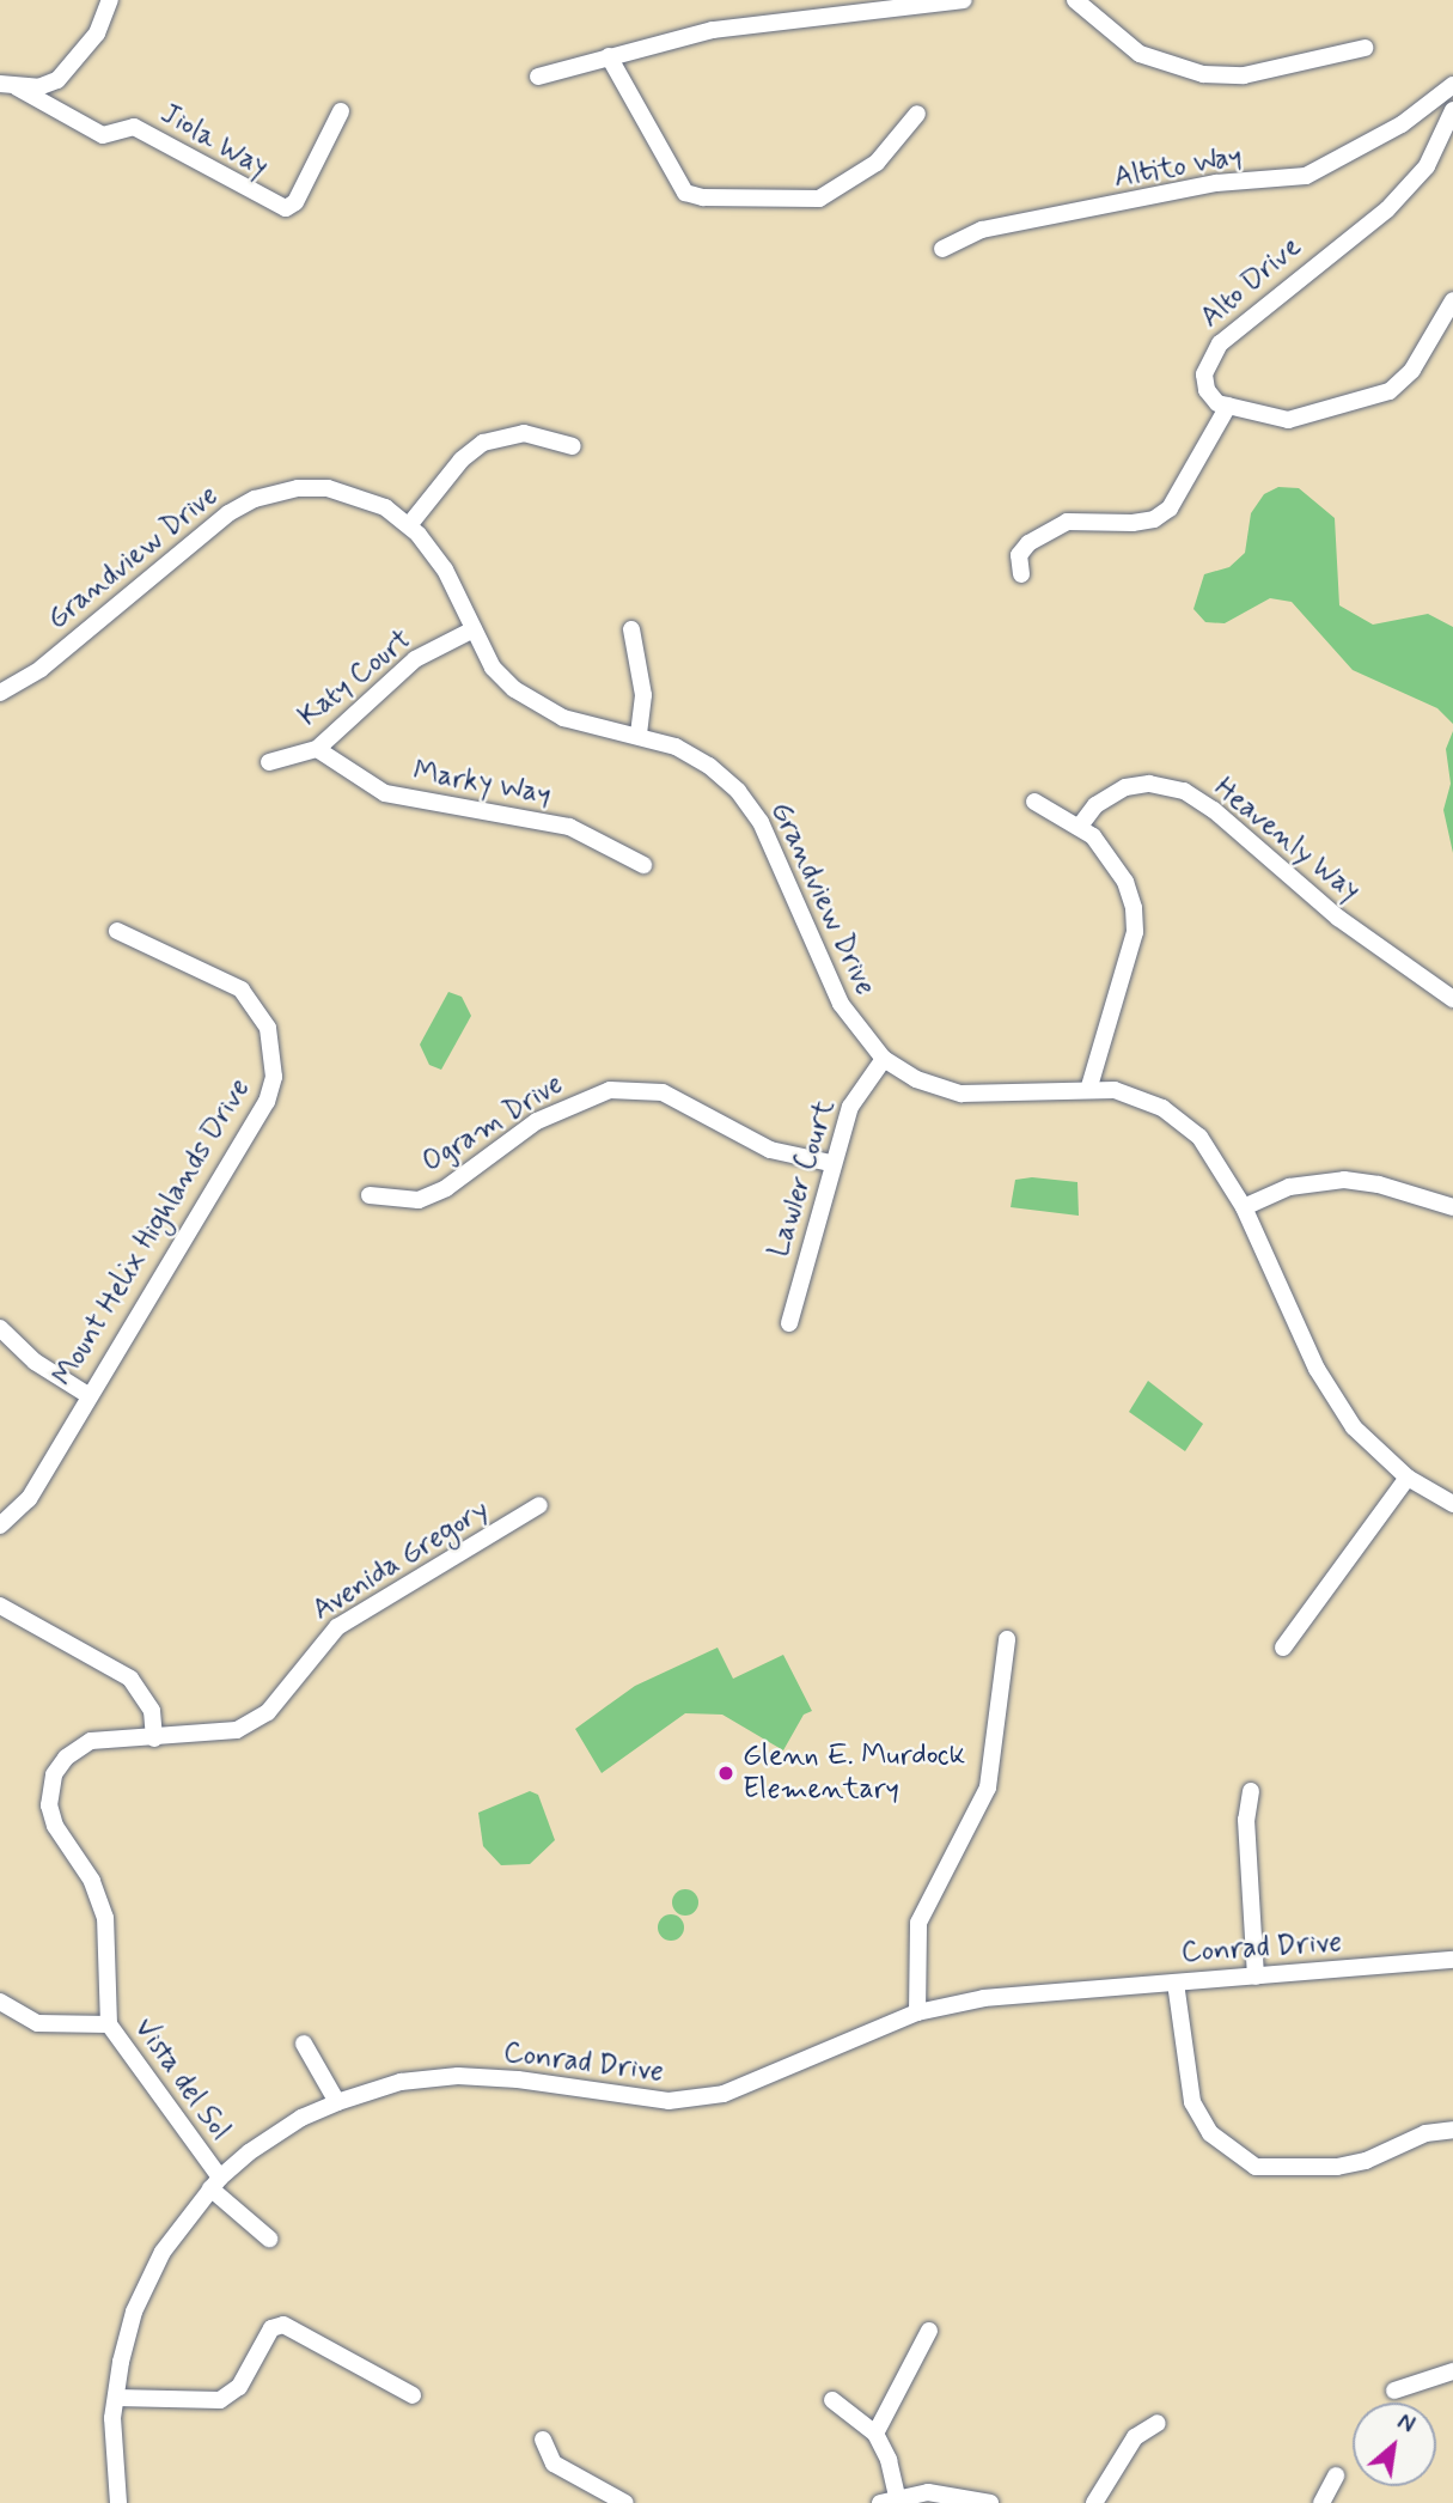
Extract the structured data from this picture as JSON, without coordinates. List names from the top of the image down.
{
  "streets": {
    "street": [
      "Jiola Way",
      "Altito Way",
      "Alto Drive",
      "Grandview Drive",
      "Katy Court",
      "Marky Way",
      "Heavenly Way",
      "Ogram Drive",
      "Lawler Court",
      "Mount Helix Highlands Drive",
      "Avenida Gregory",
      "Conrad Drive",
      "Vista del Sol"
    ]
  },
  "crossings": [
    ["Grandview Drive", "Katy Court"],
    ["Grandview Drive", "Lawler Court"],
    ["Katy Court", "Marky Way"],
    ["Ogram Drive", "Lawler Court"],
    ["Avenida Gregory", "Vista del Sol"],
    ["Conrad Drive", "Vista del Sol"]
  ],
  "places": ["Glenn E. Murdock Elementary"],
  "north": "top right"
}
